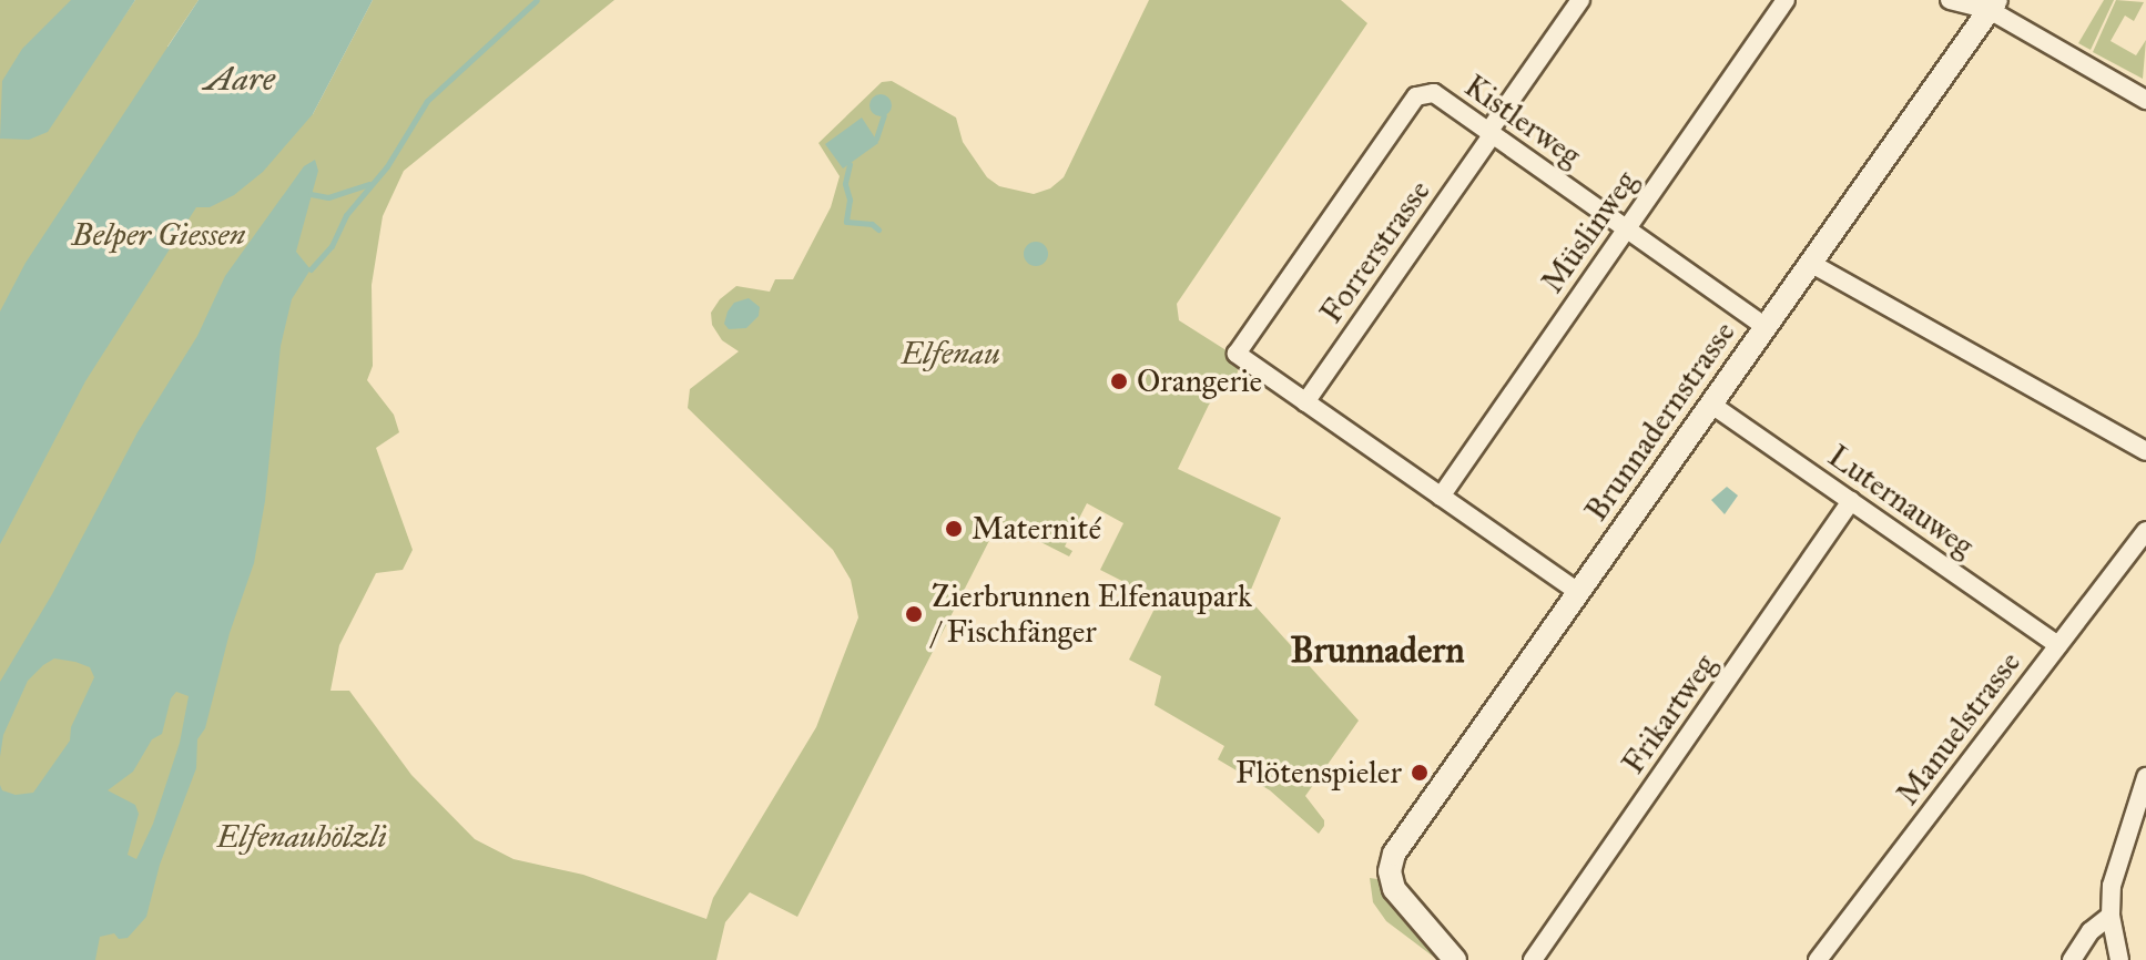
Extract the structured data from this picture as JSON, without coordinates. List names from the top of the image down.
{
  "streets": {
    "street": [
      "Kistlerweg",
      "Müslinweg",
      "Forrerstrasse",
      "Brunnadernstrasse",
      "Luternauweg",
      "Frikartweg",
      "Manuelstrasse"
    ]
  },
  "crossings": [
    ["Kistlerweg", "Müslinweg"],
    ["Kistlerweg", "Forrerstrasse"],
    ["Kistlerweg", "Brunnadernstrasse"],
    ["Brunnadernstrasse", "Luternauweg"],
    ["Luternauweg", "Frikartweg"],
    ["Luternauweg", "Manuelstrasse"]
  ],
  "districts": ["Brunnadern"],
  "water": ["Aare"],
  "parks": ["Belper Giessen", "Elfenau", "Elfenauhölzli"],
  "places": [
    "Orangerie",
    "Maternité",
    "Zierbrunnen Elfenaupark / Fischfänger",
    "Flötenspieler"
  ]
}
